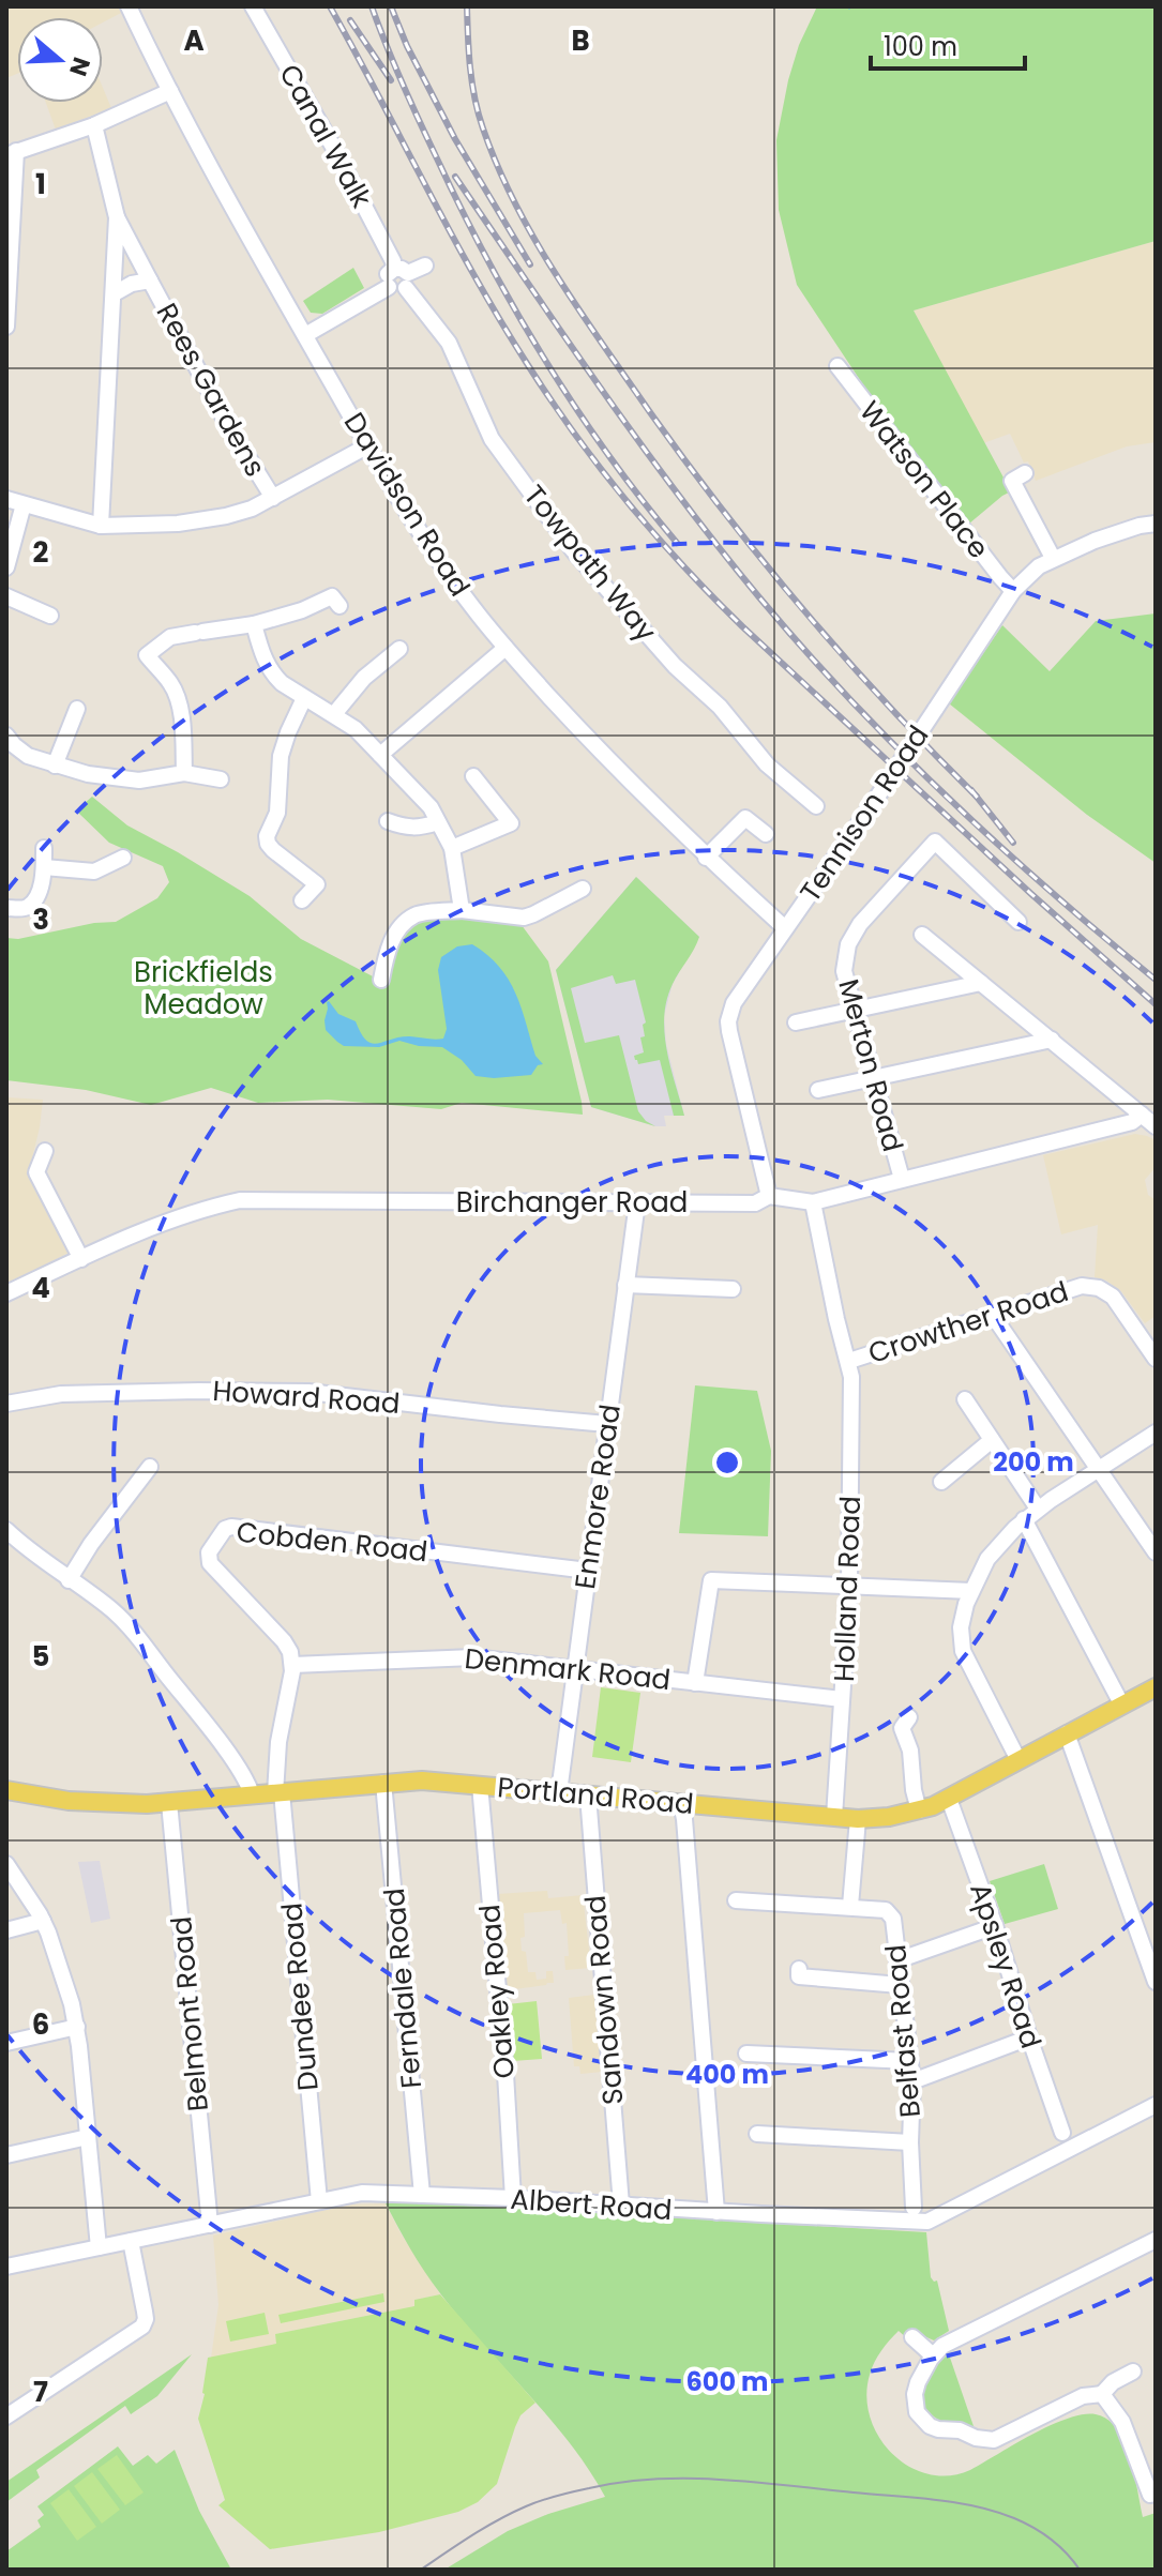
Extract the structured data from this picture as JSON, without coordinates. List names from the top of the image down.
{
  "streets": {
    "main road": ["Portland Road"],
    "street": [
      "Canal Walk",
      "Rees Gardens",
      "Watson Place",
      "Davidson Road",
      "Towpath Way",
      "Tennison Road",
      "Merton Road",
      "Birchanger Road",
      "Crowther Road",
      "Howard Road",
      "Enmore Road",
      "Cobden Road",
      "Holland Road",
      "Denmark Road",
      "Apsley Road",
      "Ferndale Road",
      "Oakley Road",
      "Dundee Road",
      "Sandown Road",
      "Belmont Road",
      "Belfast Road",
      "Albert Road"
    ]
  },
  "crossings": [
    ["Canal Walk", "Towpath Way"],
    ["Watson Place", "Tennison Road"],
    ["Davidson Road", "Tennison Road"],
    ["Tennison Road", "Birchanger Road"],
    ["Merton Road", "Birchanger Road"],
    ["Birchanger Road", "Enmore Road"],
    ["Birchanger Road", "Holland Road"],
    ["Crowther Road", "Holland Road"],
    ["Howard Road", "Enmore Road"],
    ["Enmore Road", "Cobden Road"],
    ["Enmore Road", "Denmark Road"],
    ["Enmore Road", "Portland Road"],
    ["Cobden Road", "Denmark Road"],
    ["Holland Road", "Denmark Road"],
    ["Holland Road", "Portland Road"],
    ["Portland Road", "Apsley Road"],
    ["Portland Road", "Ferndale Road"],
    ["Portland Road", "Oakley Road"],
    ["Portland Road", "Dundee Road"],
    ["Portland Road", "Sandown Road"],
    ["Portland Road", "Belmont Road"],
    ["Ferndale Road", "Albert Road"],
    ["Oakley Road", "Albert Road"],
    ["Dundee Road", "Albert Road"],
    ["Sandown Road", "Albert Road"],
    ["Belmont Road", "Albert Road"]
  ],
  "parks": ["Brickfields Meadow"],
  "scale_bar": "100 m",
  "north": "right",
  "grid": {
    "columns": ["A", "B"],
    "rows": [
      "1",
      "2",
      "3",
      "4",
      "5",
      "6",
      "7"
    ]
  },
  "rings": ["200 m", "400 m", "600 m"]
}
